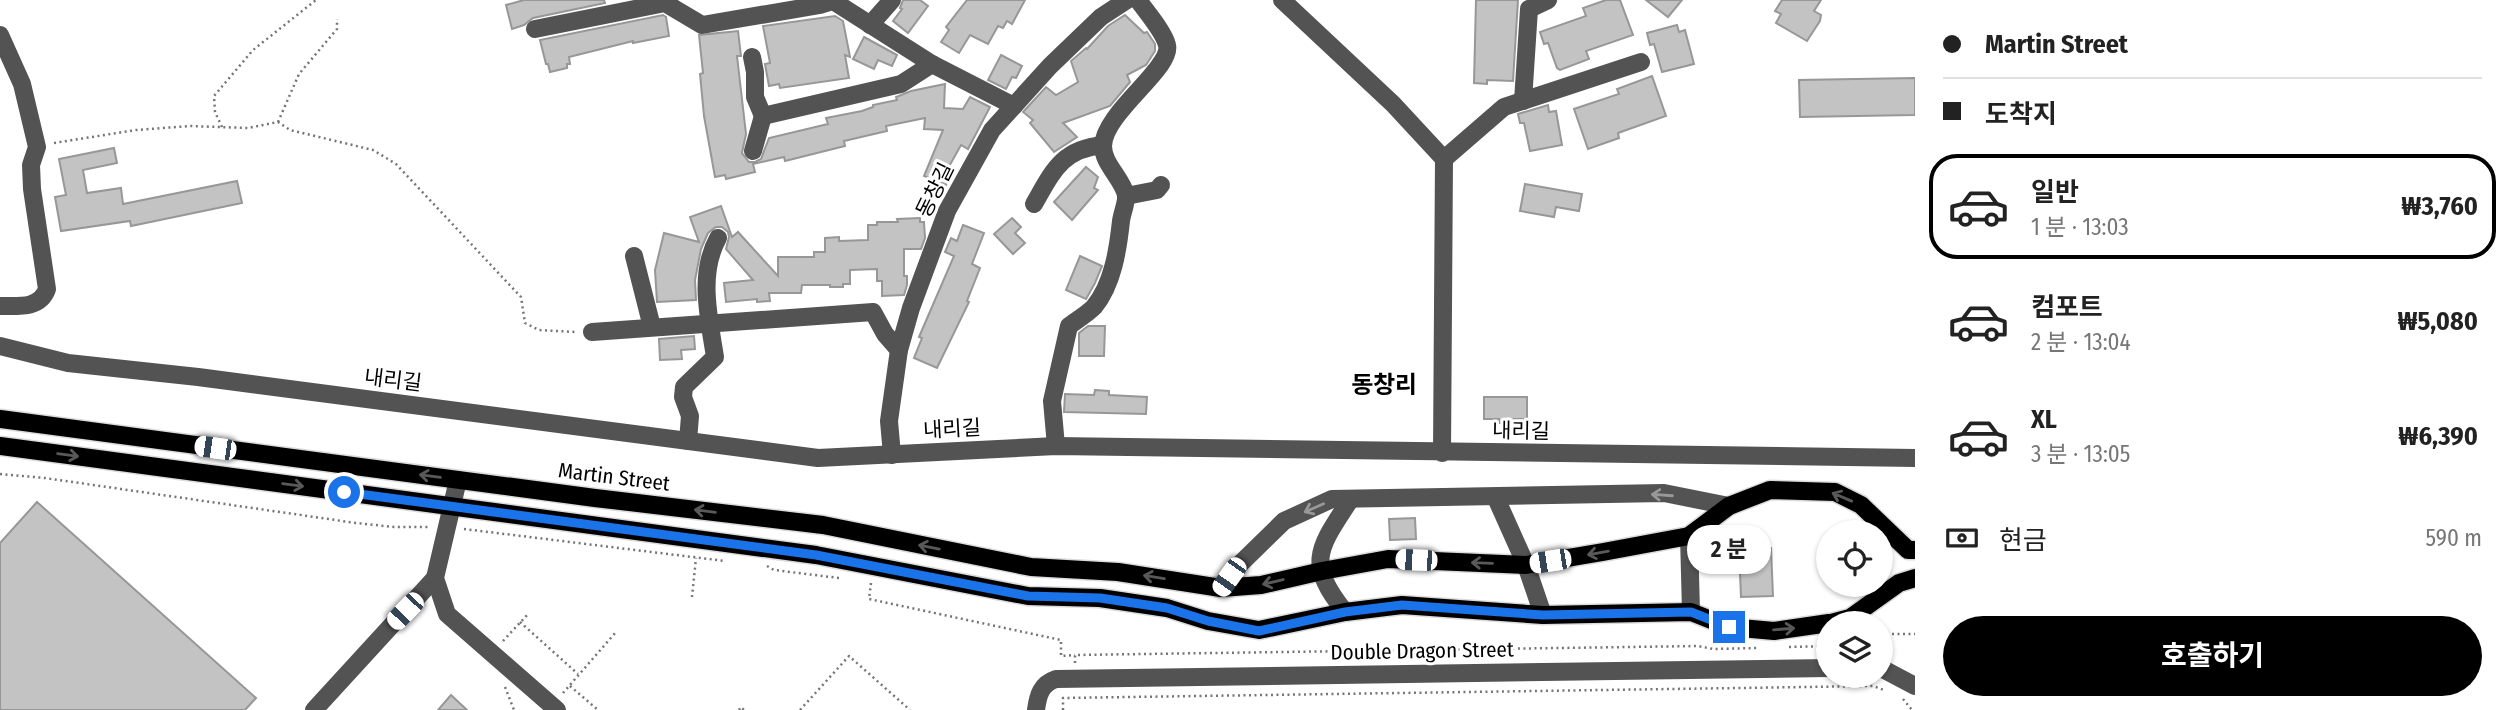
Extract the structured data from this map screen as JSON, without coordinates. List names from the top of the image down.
{
  "streets": {
    "main road": ["Martin Street"],
    "street": ["동창길", "내리길", "Double Dragon Street"]
  },
  "crossings": [
    ["동창길", "내리길"]
  ],
  "districts": ["동창리"],
  "page": {
    "banner": ["Martin Street", "도착지"],
    "list": [
      {
        "name": "일반",
        "note": "1 분 · 13:03",
        "value": "₩3,760"
      },
      {
        "name": "컴포트",
        "note": "2 분 · 13:04",
        "value": "₩5,080"
      },
      {
        "name": "XL",
        "note": "3 분 · 13:05",
        "value": "₩6,390"
      }
    ],
    "pay": ["현금", "590 m"],
    "bubble": "2 분",
    "buttons": "호출하기"
  }
}
